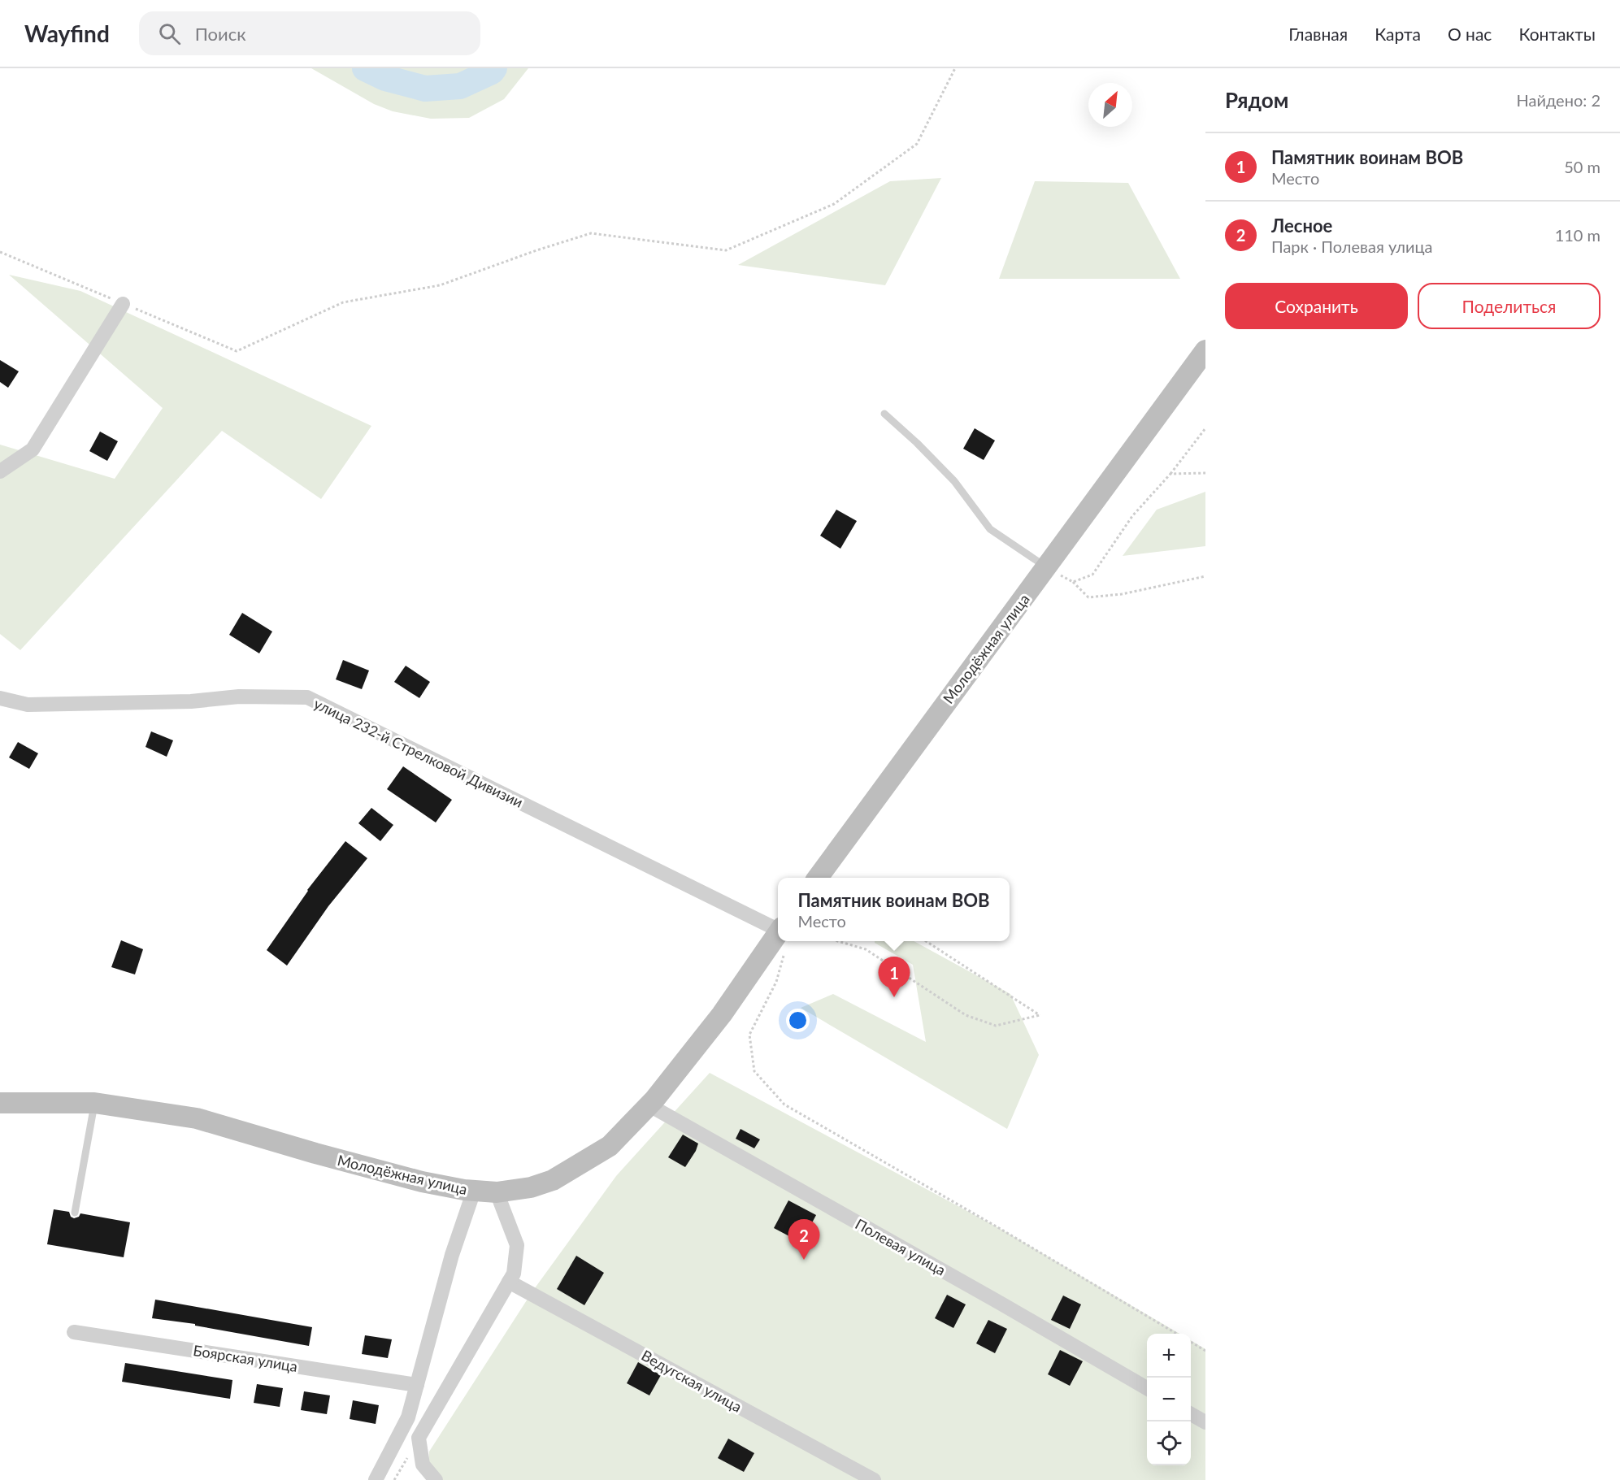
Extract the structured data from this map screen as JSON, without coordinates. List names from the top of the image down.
{
  "streets": {
    "main road": ["Молодёжная улица"],
    "street": [
      "улица 232-й Стрелковой Дивизии",
      "Полевая улица",
      "Боярская улица",
      "Ведугская улица"
    ]
  },
  "crossings": [
    ["Молодёжная улица", "Полевая улица"]
  ],
  "north": "top right",
  "page": {
    "header": "Wayfind",
    "search": "Поиск",
    "nav": [
      "Главная",
      "Карта",
      "О нас",
      "Контакты"
    ],
    "heading": ["Рядом", "Найдено: 2"],
    "list": [
      {
        "mark": "1",
        "name": "Памятник воинам ВОВ",
        "note": "Место",
        "value": "50 m"
      },
      {
        "mark": "2",
        "name": "Лесное",
        "note": "Парк · Полевая улица",
        "value": "110 m"
      }
    ],
    "buttons": ["Сохранить", "Поделиться"],
    "popup": ["Памятник воинам ВОВ", "Место"],
    "pins": ["1", "2"],
    "map_buttons": ["+", "−"]
  }
}
